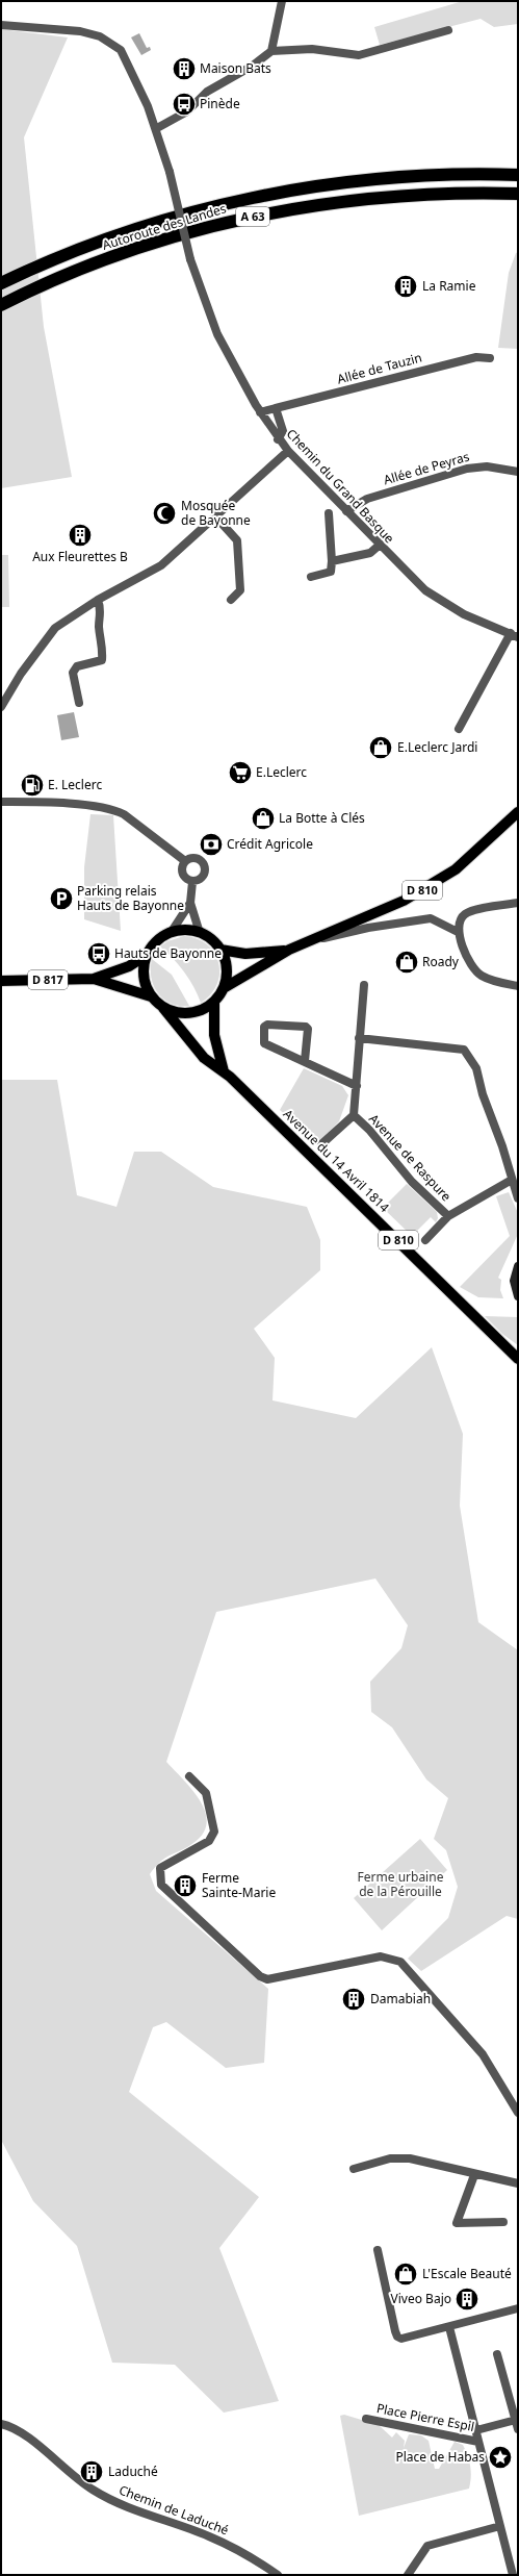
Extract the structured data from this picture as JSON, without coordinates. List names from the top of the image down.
{
  "streets": {
    "highway": ["A 63", "Autoroute des Landes"],
    "main road": ["D 810", "D 817", "Avenue du 14 Avril 1814"],
    "street": [
      "Allée de Tauzin",
      "Allée de Peyras",
      "Chemin du Grand Basque",
      "Avenue de Raspure",
      "Place Pierre Espil",
      "Chemin de Laduché"
    ]
  },
  "crossings": [
    ["Allée de Tauzin", "Chemin du Grand Basque"],
    ["Allée de Peyras", "Chemin du Grand Basque"],
    ["D 810", "D 817"],
    ["D 810", "Avenue du 14 Avril 1814"],
    ["D 817", "Avenue du 14 Avril 1814"]
  ],
  "parks": ["Ferme urbaine de la Pérouille"],
  "places": {
    "building": [
      "Maison Bats",
      "La Ramie",
      "Aux Fleurettes B",
      "Ferme Sainte-Marie",
      "Damabiah",
      "Viveo Bajo",
      "Laduché"
    ],
    "bus stop": ["Pinède", "Hauts de Bayonne"],
    "mosque": ["Mosquée de Bayonne"],
    "shop": [
      "E.Leclerc Jardi",
      "La Botte à Clés",
      "Roady",
      "L'Escale Beauté"
    ],
    "supermarket": ["E.Leclerc"],
    "fuel station": ["E. Leclerc"],
    "bank": ["Crédit Agricole"],
    "parking": ["Parking relais Hauts de Bayonne"],
    "place": ["Place de Habas"]
  }
}
